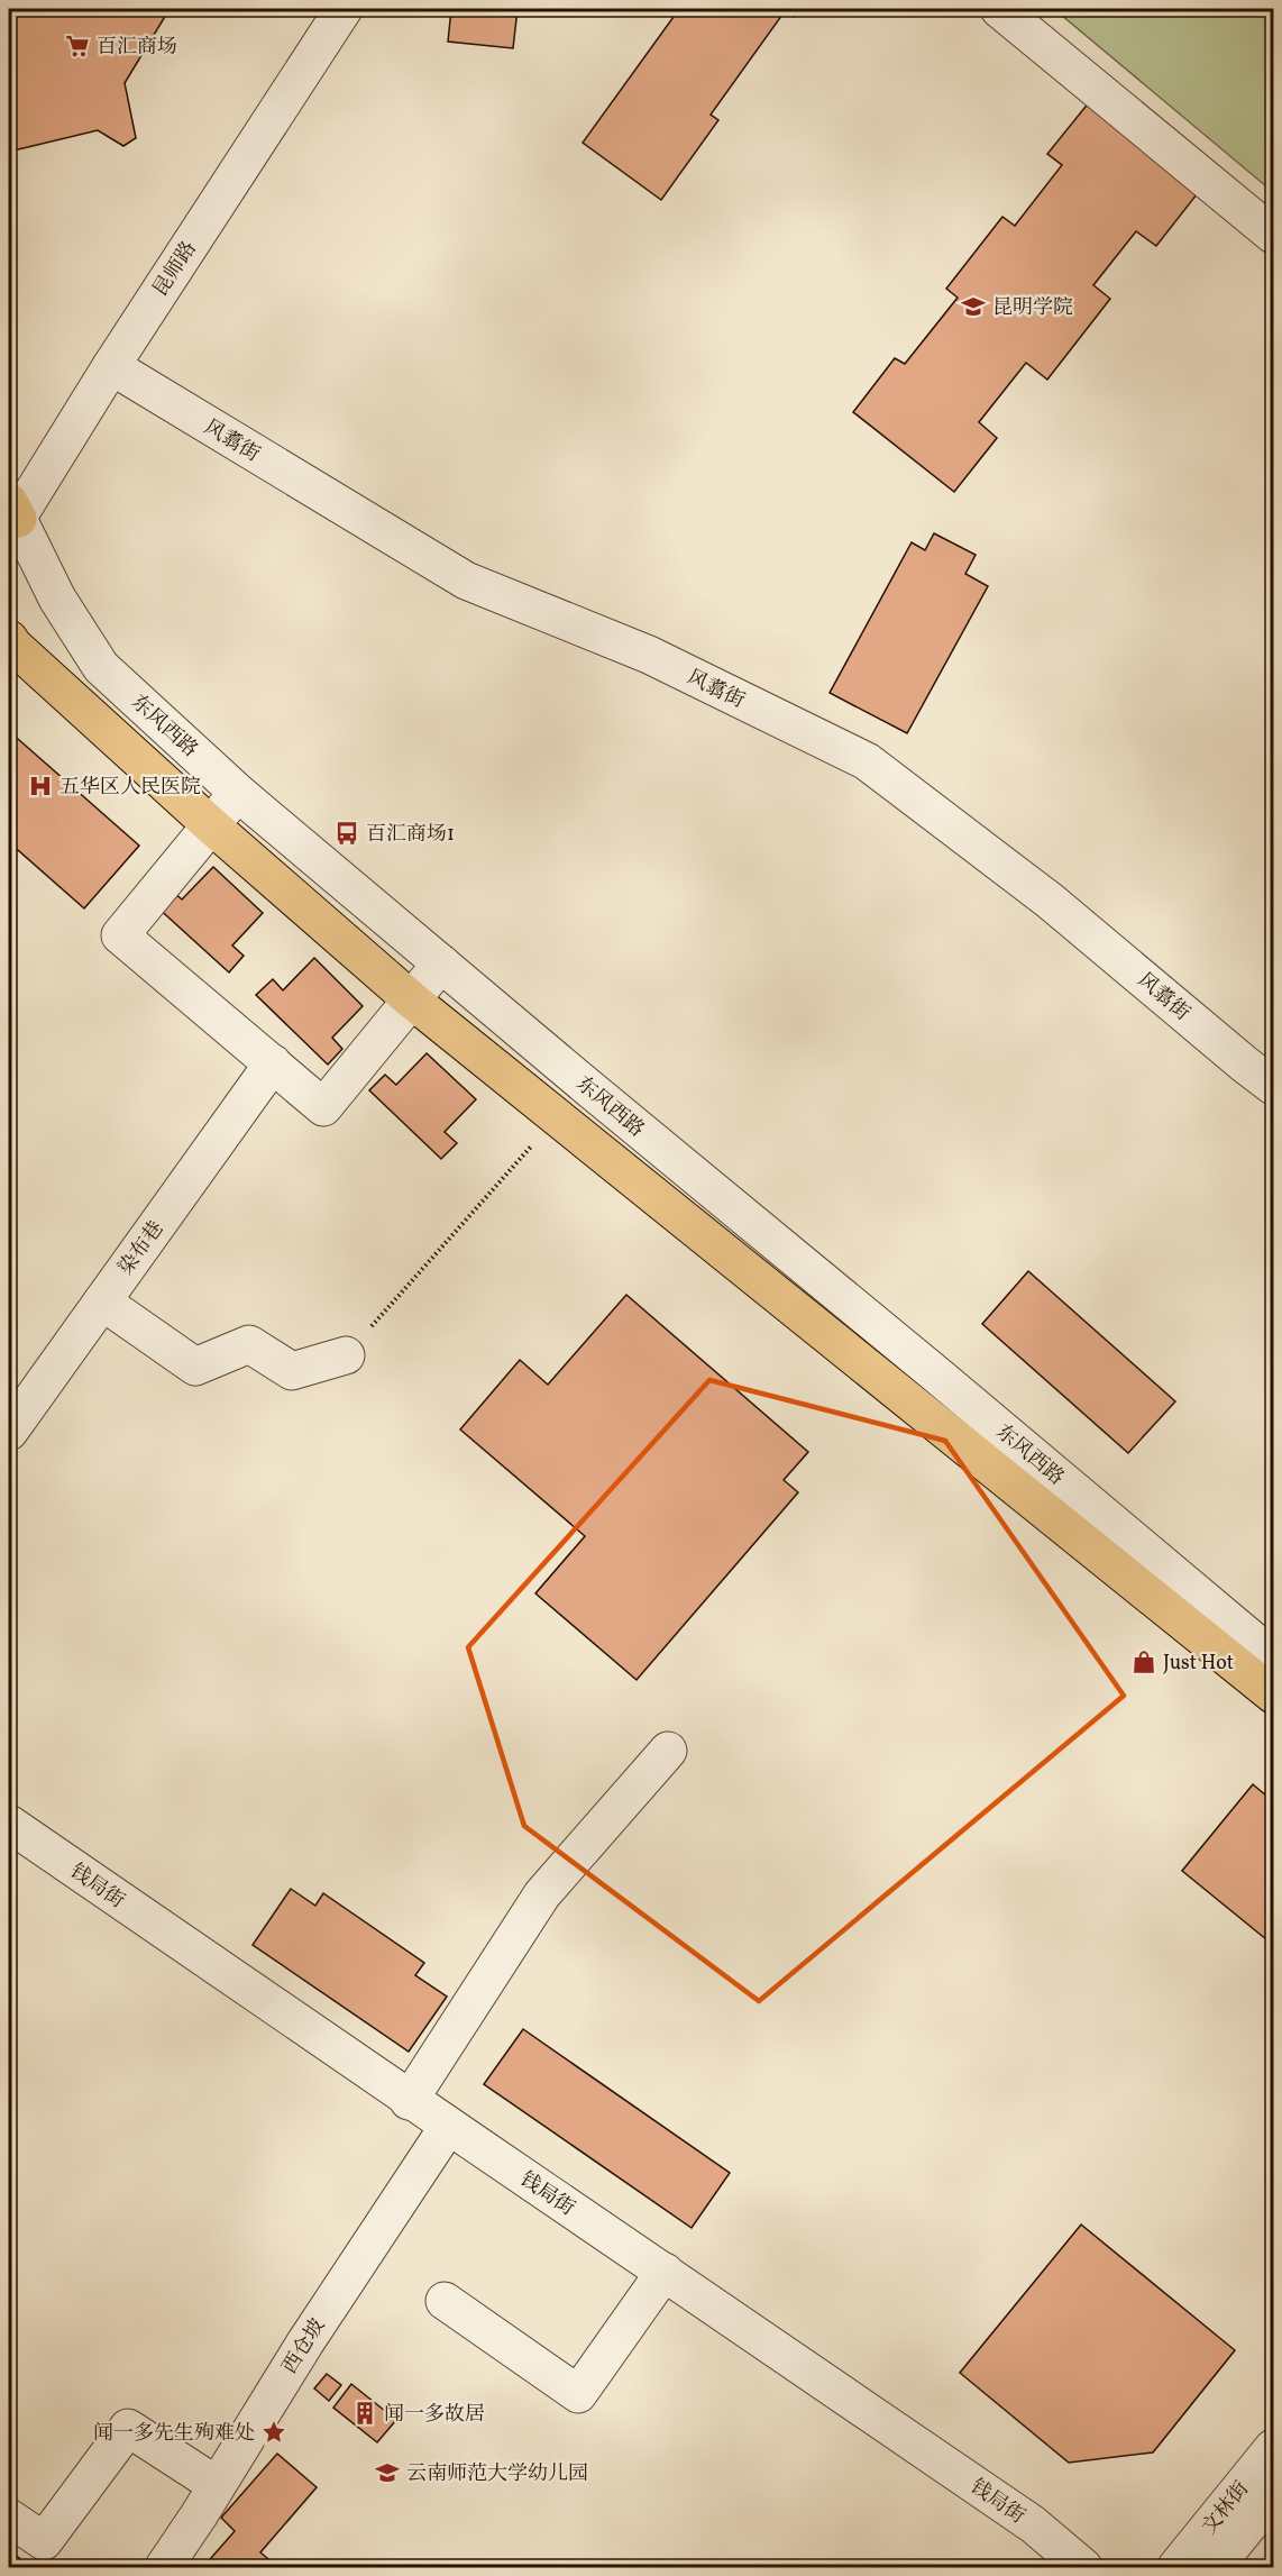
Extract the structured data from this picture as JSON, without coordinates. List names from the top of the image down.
{
  "streets": {
    "main road": ["东风西路"],
    "street": [
      "昆师路",
      "风翥街",
      "染布巷",
      "钱局街",
      "西仓坡",
      "文林街"
    ]
  },
  "crossings": [
    ["昆师路", "风翥街"],
    ["昆师路", "东风西路"],
    ["钱局街", "西仓坡"]
  ],
  "places": {
    "supermarket": ["百汇商场"],
    "school or university": ["昆明学院", "云南师范大学幼儿园"],
    "hospital": ["五华区人民医院"],
    "bus stop": ["百汇商场1"],
    "shop": ["Just Hot"],
    "building": ["闻一多故居"],
    "place": ["闻一多先生殉难处"]
  }
}
